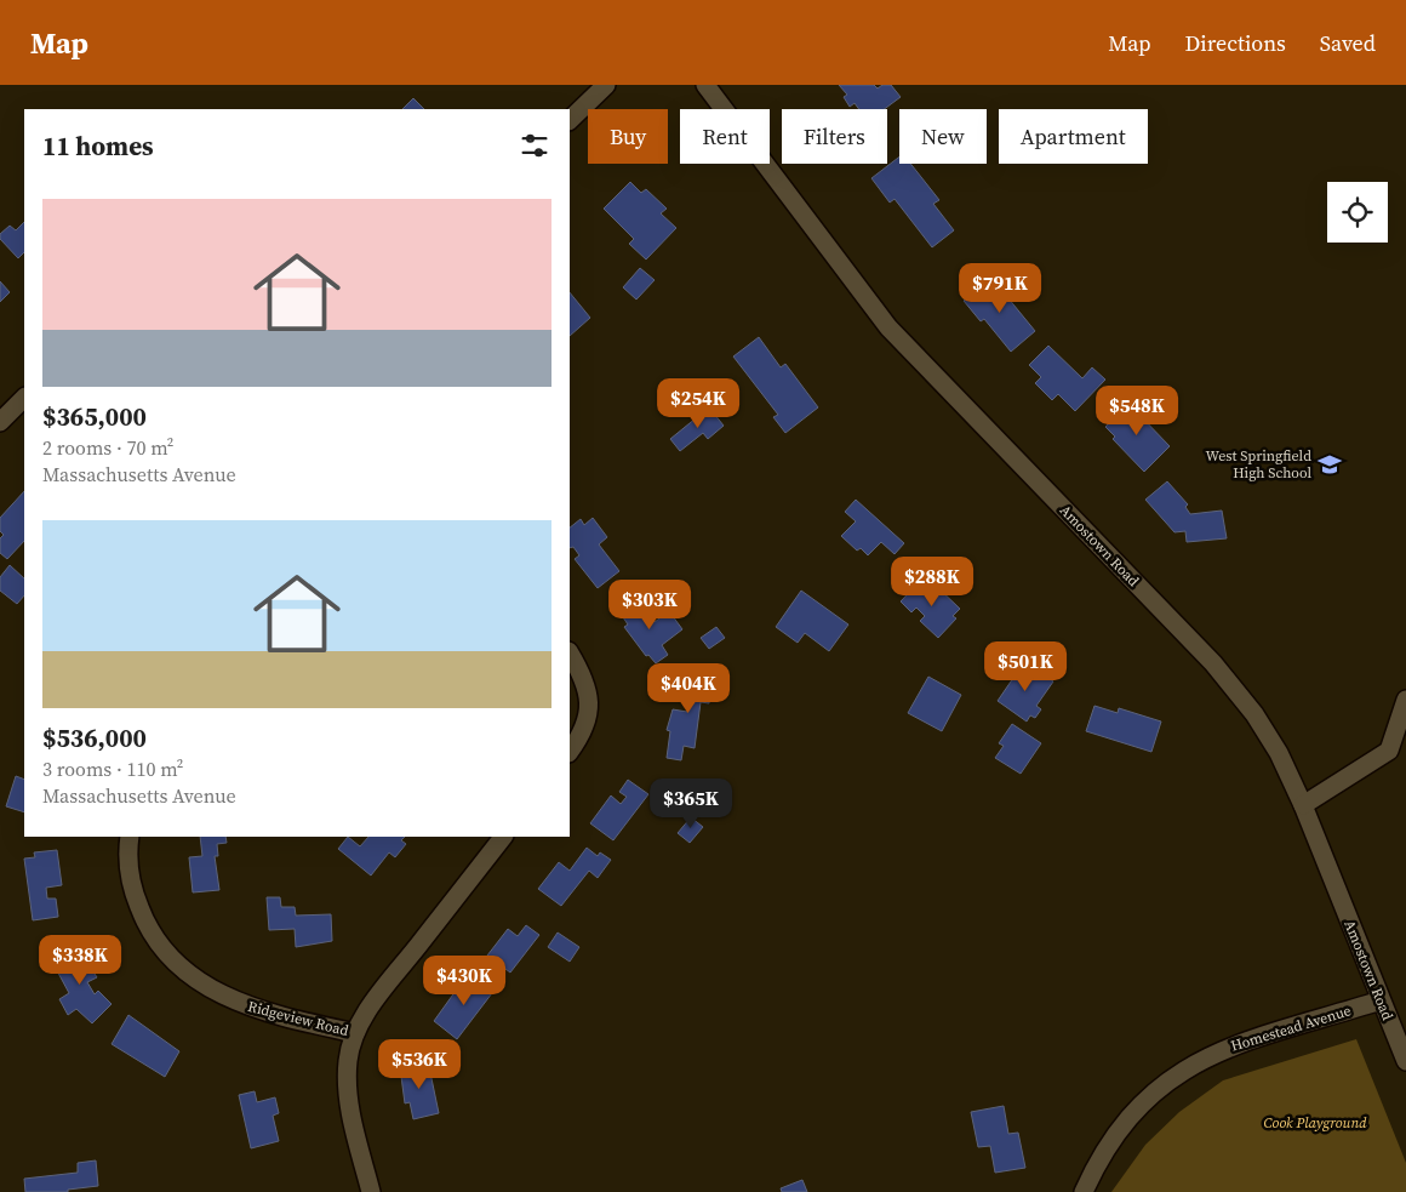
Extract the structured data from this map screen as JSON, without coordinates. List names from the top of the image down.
{
  "streets": {
    "street": ["Amostown Road", "Ridgeview Road", "Homestead Avenue"]
  },
  "crossings": [
    ["Amostown Road", "Homestead Avenue"]
  ],
  "parks": ["Cook Playground"],
  "places": {
    "school or university": ["West Springfield High School"]
  },
  "page": {
    "header": "Map",
    "nav": ["Map", "Directions", "Saved"],
    "chip": [
      "Buy",
      "Rent",
      "Filters",
      "New",
      "Apartment"
    ],
    "heading": "11 homes",
    "list": [
      {
        "name": "$365,000",
        "note": "2 rooms · 70 m² · Massachusetts Avenue"
      },
      {
        "name": "$536,000",
        "note": "3 rooms · 110 m² · Massachusetts Avenue"
      }
    ],
    "price": [
      "$791K",
      "$254K",
      "$548K",
      "$288K",
      "$303K",
      "$501K",
      "$404K",
      "$365K",
      "$338K",
      "$430K",
      "$536K"
    ]
  }
}
